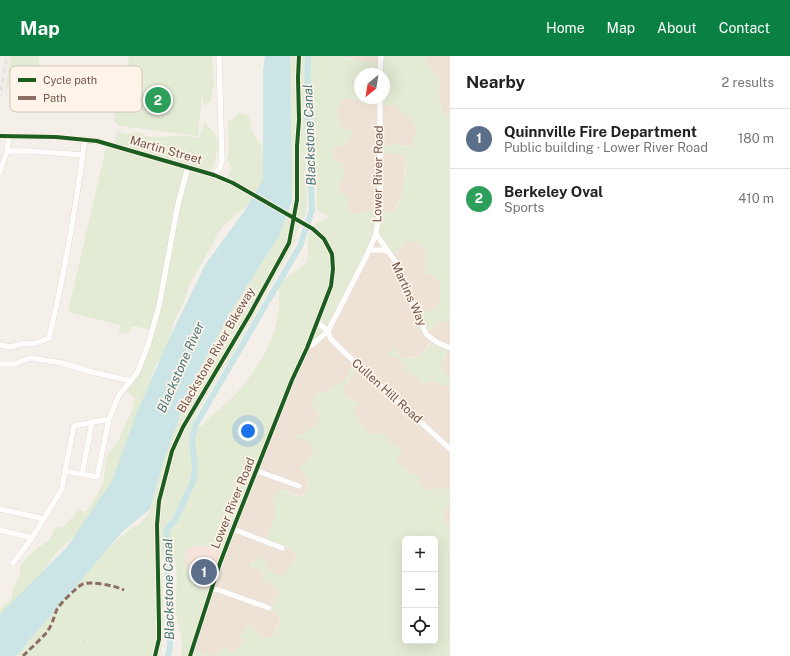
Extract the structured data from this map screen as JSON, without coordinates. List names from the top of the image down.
{
  "streets": {
    "street": [
      "Martin Street",
      "Lower River Road",
      "Martins Way",
      "Cullen Hill Road"
    ],
    "cycle path": ["Blackstone River Bikeway"]
  },
  "crossings": [
    ["Martin Street", "Lower River Road"],
    ["Lower River Road", "Martins Way"],
    ["Lower River Road", "Cullen Hill Road"]
  ],
  "water": ["Blackstone Canal", "Blackstone River"],
  "legend": ["Cycle path", "Path"],
  "north": "bottom left",
  "page": {
    "header": "Map",
    "nav": [
      "Home",
      "Map",
      "About",
      "Contact"
    ],
    "heading": ["Nearby", "2 results"],
    "pins": ["2", "1"],
    "list": [
      {
        "mark": "1",
        "name": "Quinnville Fire Department",
        "note": "Public building · Lower River Road",
        "value": "180 m"
      },
      {
        "mark": "2",
        "name": "Berkeley Oval",
        "note": "Sports",
        "value": "410 m"
      }
    ],
    "map_buttons": ["+", "−"]
  }
}
